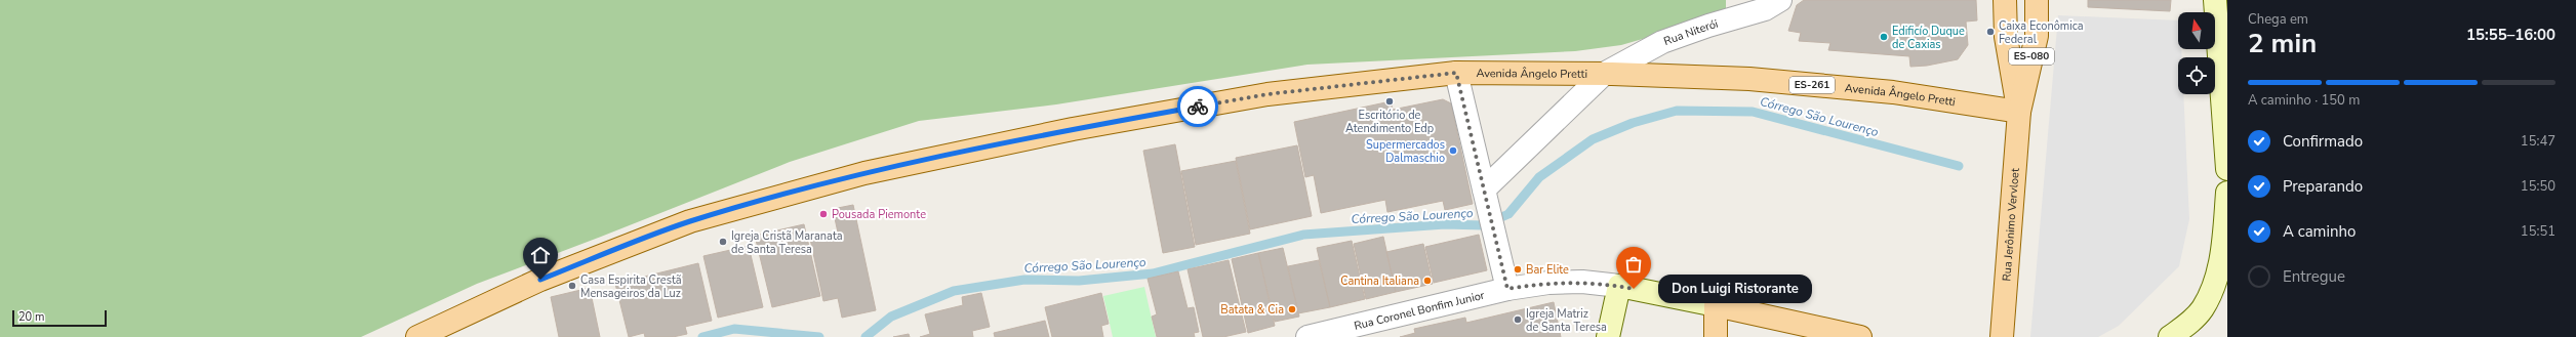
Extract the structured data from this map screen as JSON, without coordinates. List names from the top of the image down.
{
  "streets": {
    "main road": [
      "ES-080",
      "Avenida Ângelo Pretti",
      "ES-261",
      "Rua Jerônimo Vervloet"
    ],
    "street": ["Rua Niterói", "Rua Coronel Bonfim Junior"]
  },
  "crossings": [
    ["Rua Niterói", "Avenida Ângelo Pretti"],
    ["ES-080", "Avenida Ângelo Pretti"],
    ["ES-080", "Rua Jerônimo Vervloet"],
    ["Avenida Ângelo Pretti", "Rua Jerônimo Vervloet"]
  ],
  "water": ["Córrego São Lourenço"],
  "places": [
    "Caixa Econômica Federal",
    "Edificío Duque de Caxias",
    "Escritório de Atendimento Edp",
    "Supermercados Dalmaschio",
    "Pousada Piemonte",
    "Igreja Cristã Maranata de Santa Teresa",
    "Bar Elite",
    "Cantina Italiana",
    "Casa Espirita Crestã Mensageiros da Luz",
    "Don Luigi Ristorante",
    "Batata & Cia",
    "Igreja Matriz de Santa Teresa"
  ],
  "scale_bar": "20 m",
  "north": "top",
  "page": {
    "heading": ["2 min", "Chega em", "15:55–16:00"],
    "bar": "A caminho · 150 m",
    "list": [
      ["Confirmado", "15:47"],
      ["Preparando", "15:50"],
      ["A caminho", "15:51"],
      "Entregue"
    ],
    "bubble": "Don Luigi Ristorante",
    "scale": "20 m"
  }
}
